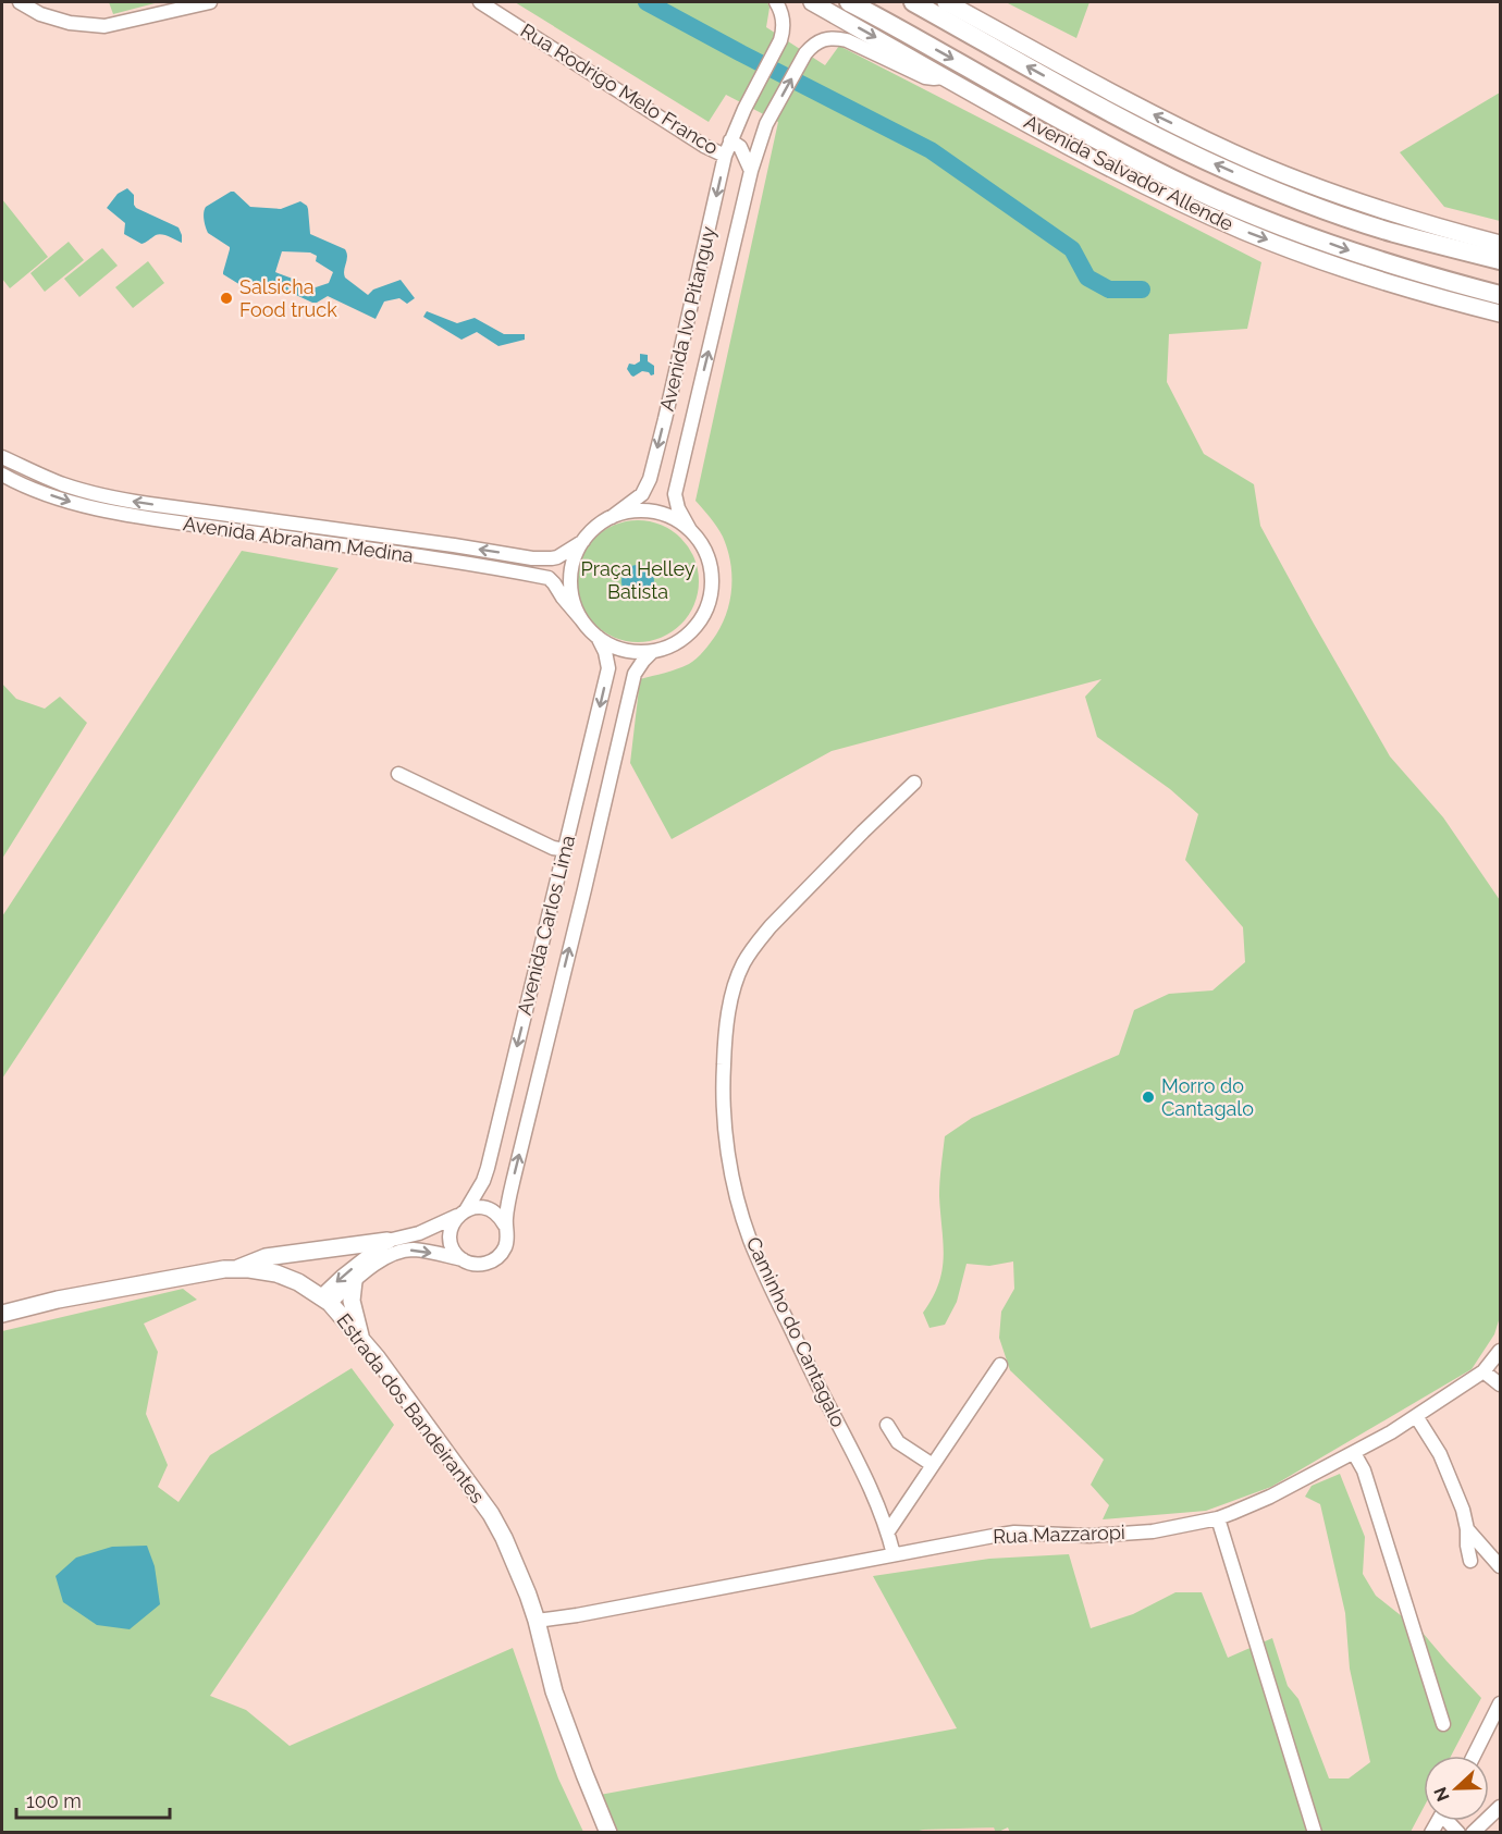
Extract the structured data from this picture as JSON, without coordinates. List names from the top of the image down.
{
  "streets": {
    "highway": ["Avenida Salvador Allende"],
    "main road": ["Estrada dos Bandeirantes"],
    "street": [
      "Rua Rodrigo Melo Franco",
      "Avenida Ivo Pitanguy",
      "Avenida Abraham Medina",
      "Avenida Carlos Lima",
      "Caminho do Cantagalo",
      "Rua Mazzaropi"
    ]
  },
  "crossings": [
    ["Rua Rodrigo Melo Franco", "Avenida Ivo Pitanguy"],
    ["Avenida Salvador Allende", "Avenida Ivo Pitanguy"],
    ["Avenida Ivo Pitanguy", "Avenida Abraham Medina"],
    ["Avenida Ivo Pitanguy", "Avenida Carlos Lima"],
    ["Avenida Abraham Medina", "Avenida Carlos Lima"],
    ["Avenida Carlos Lima", "Estrada dos Bandeirantes"],
    ["Caminho do Cantagalo", "Rua Mazzaropi"],
    ["Estrada dos Bandeirantes", "Rua Mazzaropi"]
  ],
  "parks": ["Praça Helley Batista"],
  "places": ["Salsicha Food truck", "Morro do Cantagalo"],
  "scale_bar": "100 m",
  "north": "left"
}
